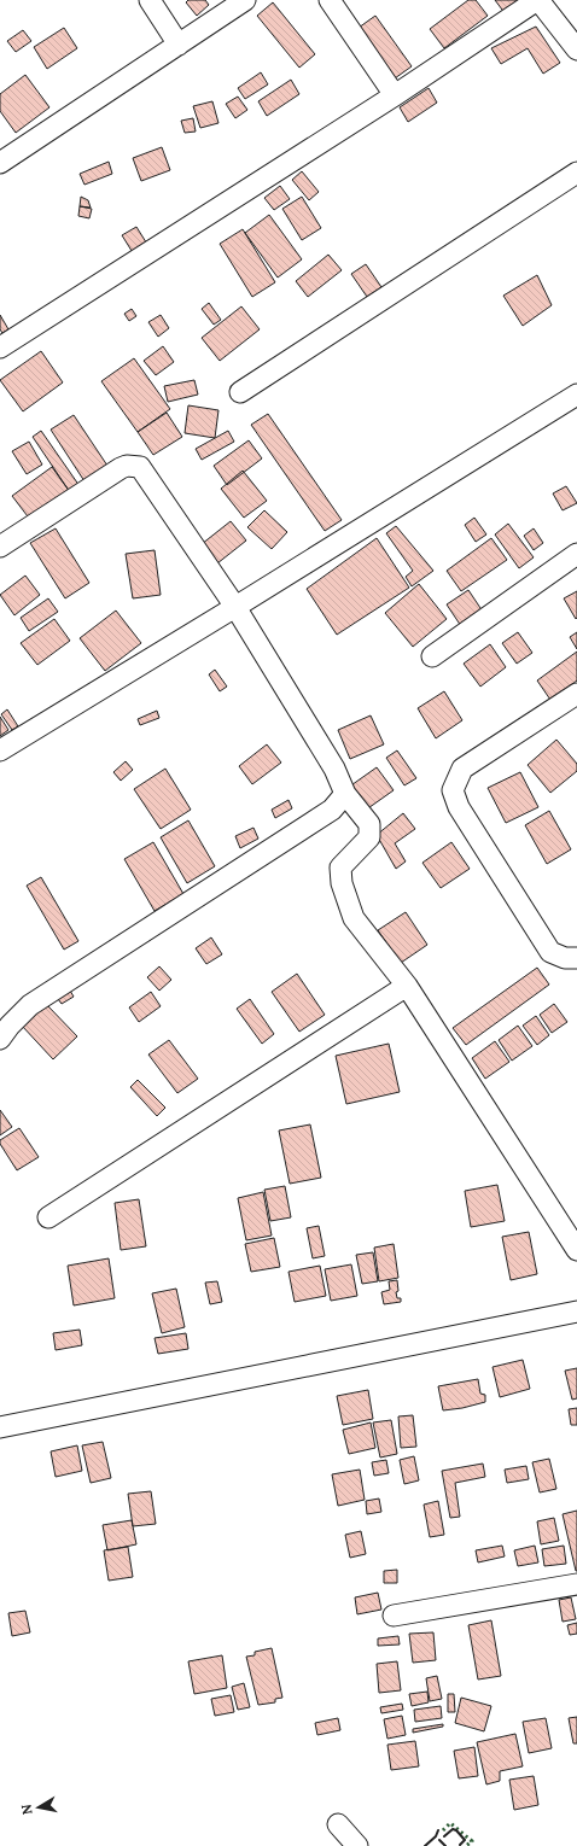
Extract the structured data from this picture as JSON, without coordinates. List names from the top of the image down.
{
  "north": "left"
}
